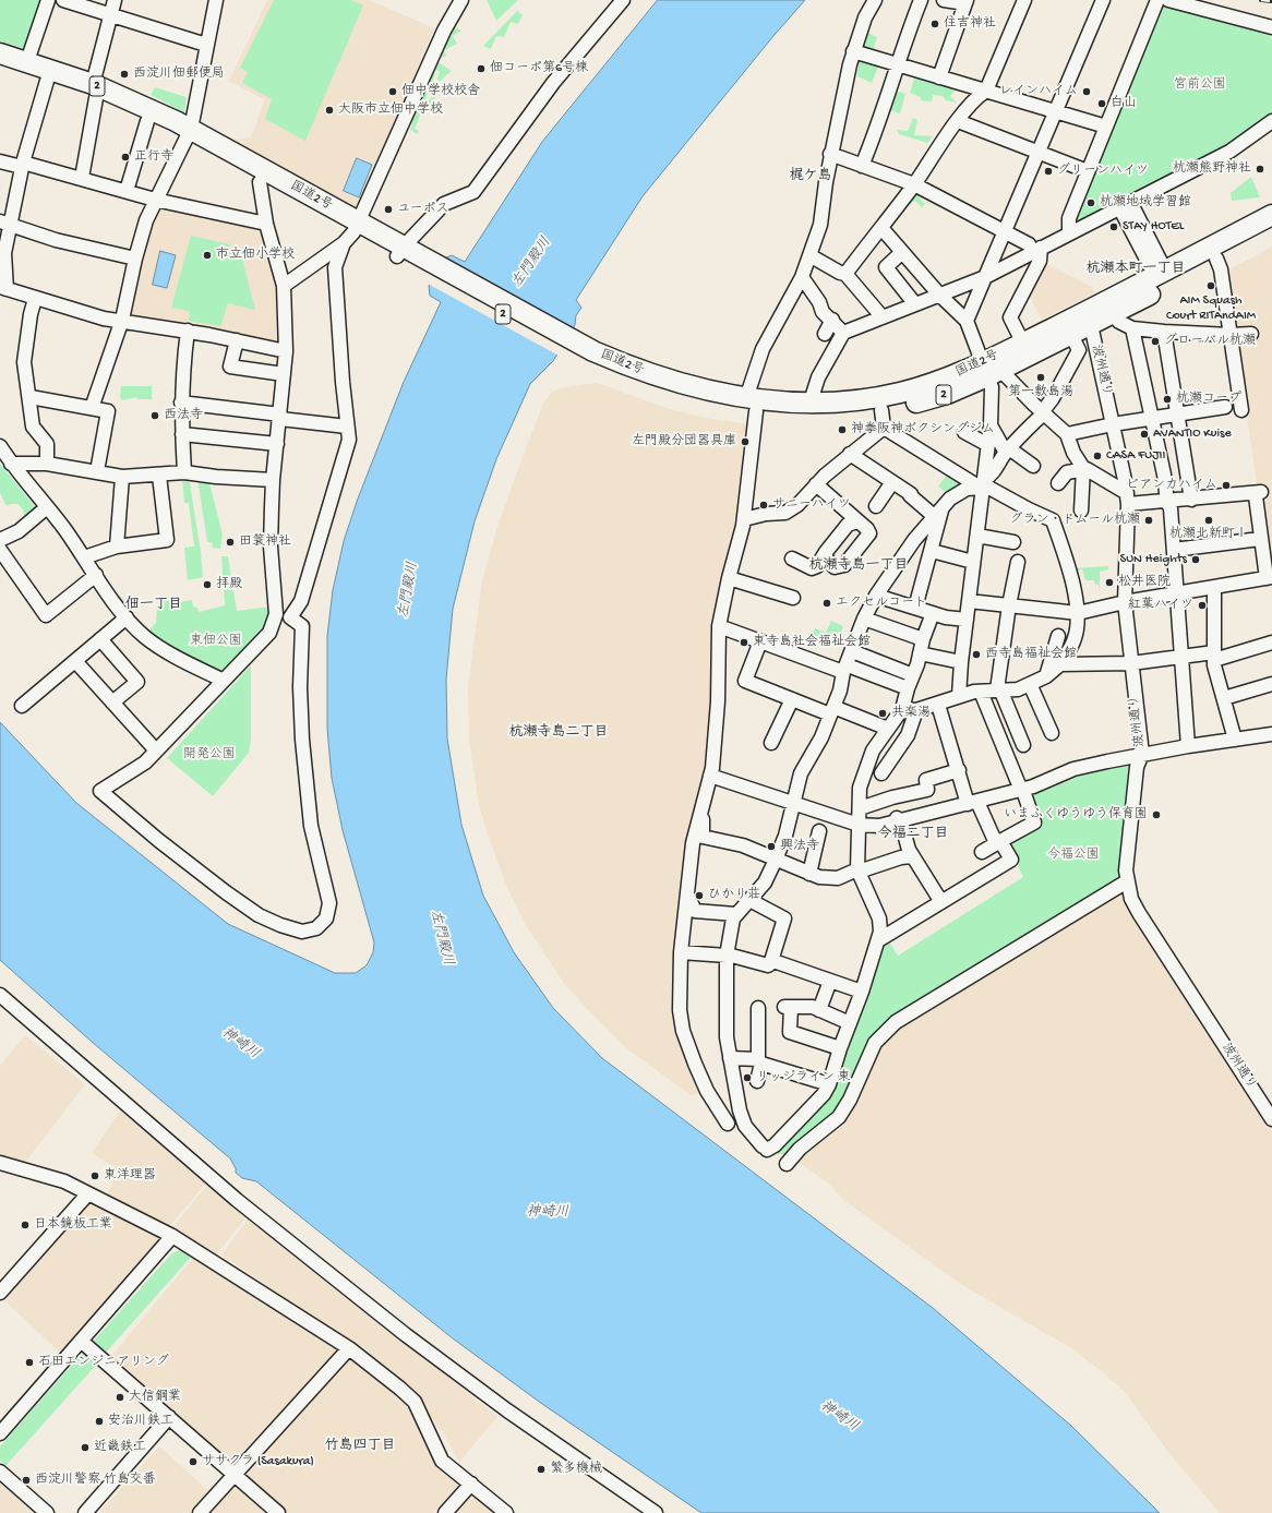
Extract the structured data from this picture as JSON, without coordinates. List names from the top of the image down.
{
  "streets": {
    "highway": ["2", "国道2号"],
    "street": ["波州通り"]
  },
  "crossings": [
    ["国道2号", "波州通り"]
  ],
  "districts": [
    "梶ケ島",
    "杭瀬本町一丁目",
    "杭瀬寺島一丁目",
    "佃一丁目",
    "杭瀬寺島二丁目",
    "今福二丁目",
    "竹島四丁目"
  ],
  "water": ["左門殿川", "神崎川"],
  "parks": [
    "宮前公園",
    "東佃公園",
    "開発公園",
    "今福公園"
  ],
  "places": [
    "住吉神社",
    "佃コーポ第6号棟",
    "西淀川佃郵便局",
    "佃中学校校舎",
    "レインハイム",
    "白山",
    "大阪市立佃中学校",
    "正行寺",
    "杭瀬熊野神社",
    "グリーンハイツ",
    "杭瀬地域学習館",
    "ユーポス",
    "STAY HOTEL",
    "市立佃小学校",
    "AIM Squash Court RITAndAIM",
    "グローバル杭瀬",
    "第一敷島湯",
    "杭瀬コープ",
    "西法寺",
    "神拳阪神ボクシングジム",
    "AVANTIO Kuise",
    "左門殿分団器具庫",
    "CASA FUJII",
    "ビアンカハイム",
    "サニーハイツ",
    "グラン・ドムール杭瀬",
    "杭瀬北新町Ⅰ",
    "田簑神社",
    "SUN Heights",
    "松井医院",
    "拝殿",
    "エクセルコート",
    "紅葉ハイツ",
    "東寺島社会福祉会館",
    "西寺島福祉会館",
    "共楽湯",
    "いまふくゆうゆう保育園",
    "興法寺",
    "ひかり荘",
    "リッジライン 東",
    "東洋理器",
    "日本鏡板工業",
    "石田エンジニアリング",
    "大信鋼業",
    "安治川鉄工",
    "近畿鉄工",
    "ササクラ (Sasakura)",
    "繁多機械",
    "西淀川警察 竹島交番"
  ]
}
